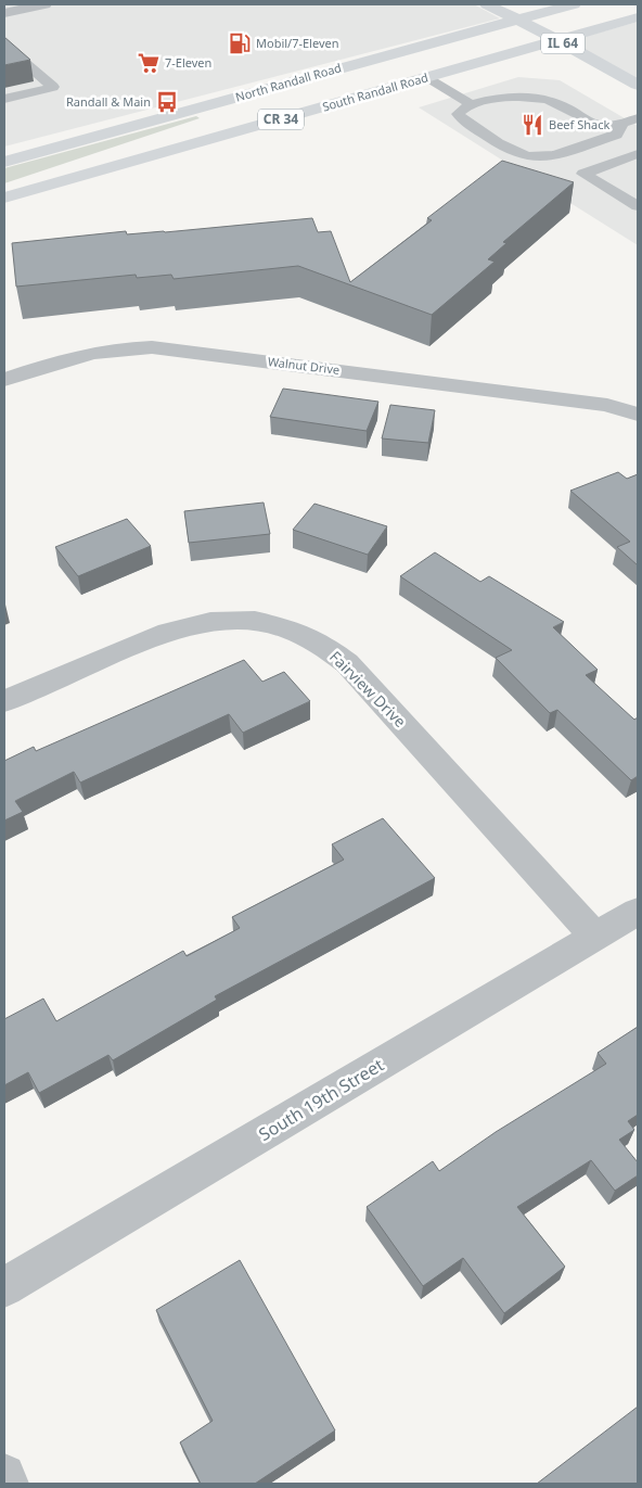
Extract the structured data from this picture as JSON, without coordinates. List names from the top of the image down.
{
  "streets": {
    "main road": [
      "IL 64",
      "North Randall Road",
      "South Randall Road",
      "CR 34"
    ],
    "street": ["Walnut Drive", "Fairview Drive", "South 19th Street"]
  },
  "crossings": [
    ["IL 64", "North Randall Road"],
    ["IL 64", "South Randall Road"],
    ["IL 64", "CR 34"],
    ["South Randall Road", "CR 34"],
    ["Fairview Drive", "South 19th Street"]
  ],
  "places": {
    "fuel station": ["Mobil/7-Eleven"],
    "supermarket": ["7-Eleven"],
    "bus stop": ["Randall & Main"],
    "restaurant": ["Beef Shack"]
  }
}
